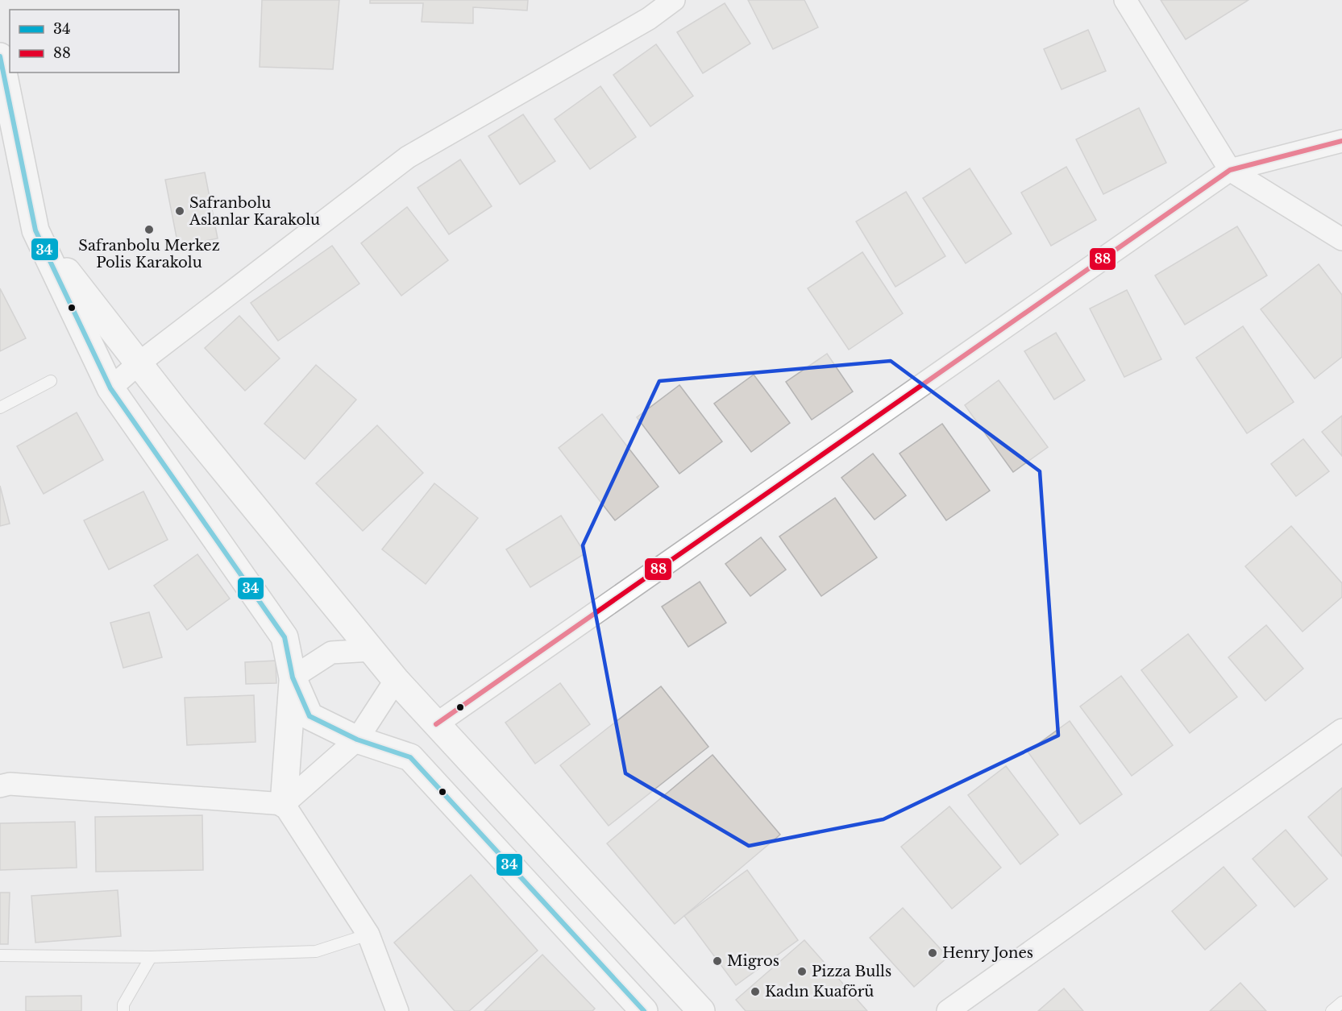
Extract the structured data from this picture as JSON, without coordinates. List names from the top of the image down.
{
  "places": [
    "Safranbolu Aslanlar Karakolu",
    "Safranbolu Merkez Polis Karakolu",
    "Henry Jones",
    "Migros",
    "Pizza Bulls",
    "Kadın Kuaförü"
  ],
  "lines": ["transit line 34", "transit line 88"],
  "legend": ["34", "88"]
}
